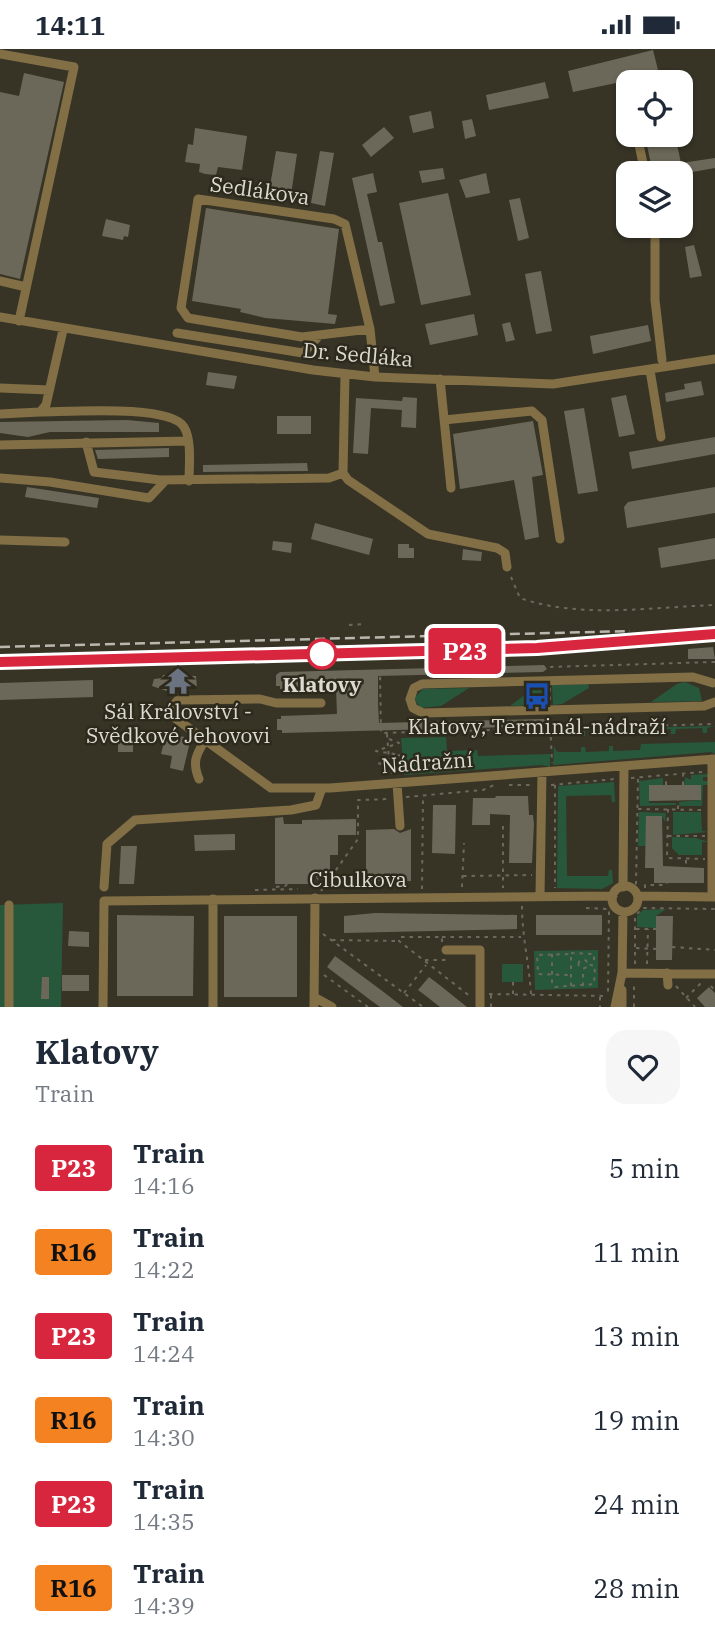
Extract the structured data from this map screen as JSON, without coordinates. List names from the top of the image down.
{
  "streets": {
    "street": [
      "Sedlákova",
      "Dr. Sedláka",
      "Nádražní",
      "Cibulkova"
    ]
  },
  "crossings": [
    ["Sedlákova", "Dr. Sedláka"]
  ],
  "places": {
    "other": ["Klatovy"],
    "temple": ["Sál Království - Svědkové Jehovovi"],
    "bus stop": ["Klatovy, Terminál-nádraží"]
  },
  "page": {
    "status": "14:11",
    "on_map": "P23",
    "heading": ["Klatovy", "Train"],
    "list": [
      {
        "mark": "P23",
        "name": "Train",
        "note": "14:16",
        "value": "5 min"
      },
      {
        "mark": "R16",
        "name": "Train",
        "note": "14:22",
        "value": "11 min"
      },
      {
        "mark": "P23",
        "name": "Train",
        "note": "14:24",
        "value": "13 min"
      },
      {
        "mark": "R16",
        "name": "Train",
        "note": "14:30",
        "value": "19 min"
      },
      {
        "mark": "P23",
        "name": "Train",
        "note": "14:35",
        "value": "24 min"
      },
      {
        "mark": "R16",
        "name": "Train",
        "note": "14:39",
        "value": "28 min"
      }
    ]
  }
}
